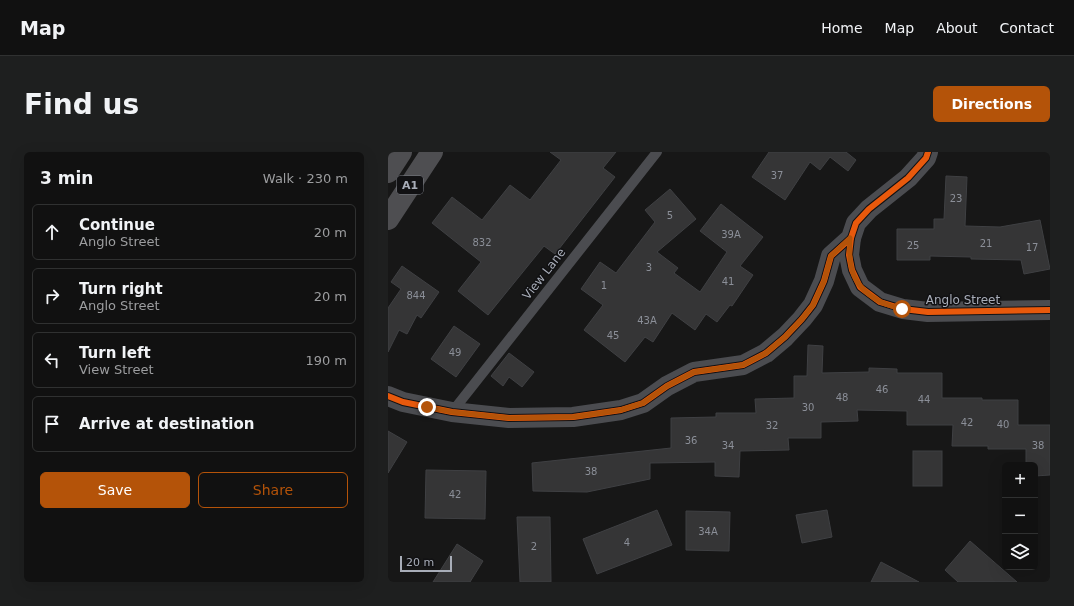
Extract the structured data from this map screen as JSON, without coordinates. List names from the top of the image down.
{
  "streets": {
    "highway": ["A1"],
    "street": ["Anglo Street"],
    "lane": ["View Lane"]
  },
  "house_numbers": [
    "37",
    "23",
    "5",
    "39A",
    "832",
    "21",
    "25",
    "17",
    "3",
    "41",
    "1",
    "844",
    "43A",
    "45",
    "49",
    "46",
    "48",
    "44",
    "30",
    "42",
    "40",
    "32",
    "36",
    "34",
    "38",
    "38",
    "42",
    "34A",
    "4",
    "2"
  ],
  "scale_bar": "20 m",
  "page": {
    "header": "Map",
    "nav": [
      "Home",
      "Map",
      "About",
      "Contact"
    ],
    "buttons": [
      "Directions",
      ["Save", "Share"]
    ],
    "title": "Find us",
    "heading": ["3 min", "Walk · 230 m"],
    "list": [
      ["Continue", "Anglo Street", "20 m"],
      ["Turn right", "Anglo Street", "20 m"],
      ["Turn left", "View Street", "190 m"],
      "Arrive at destination"
    ],
    "map_buttons": ["+", "−"],
    "scale": "20 m"
  }
}
